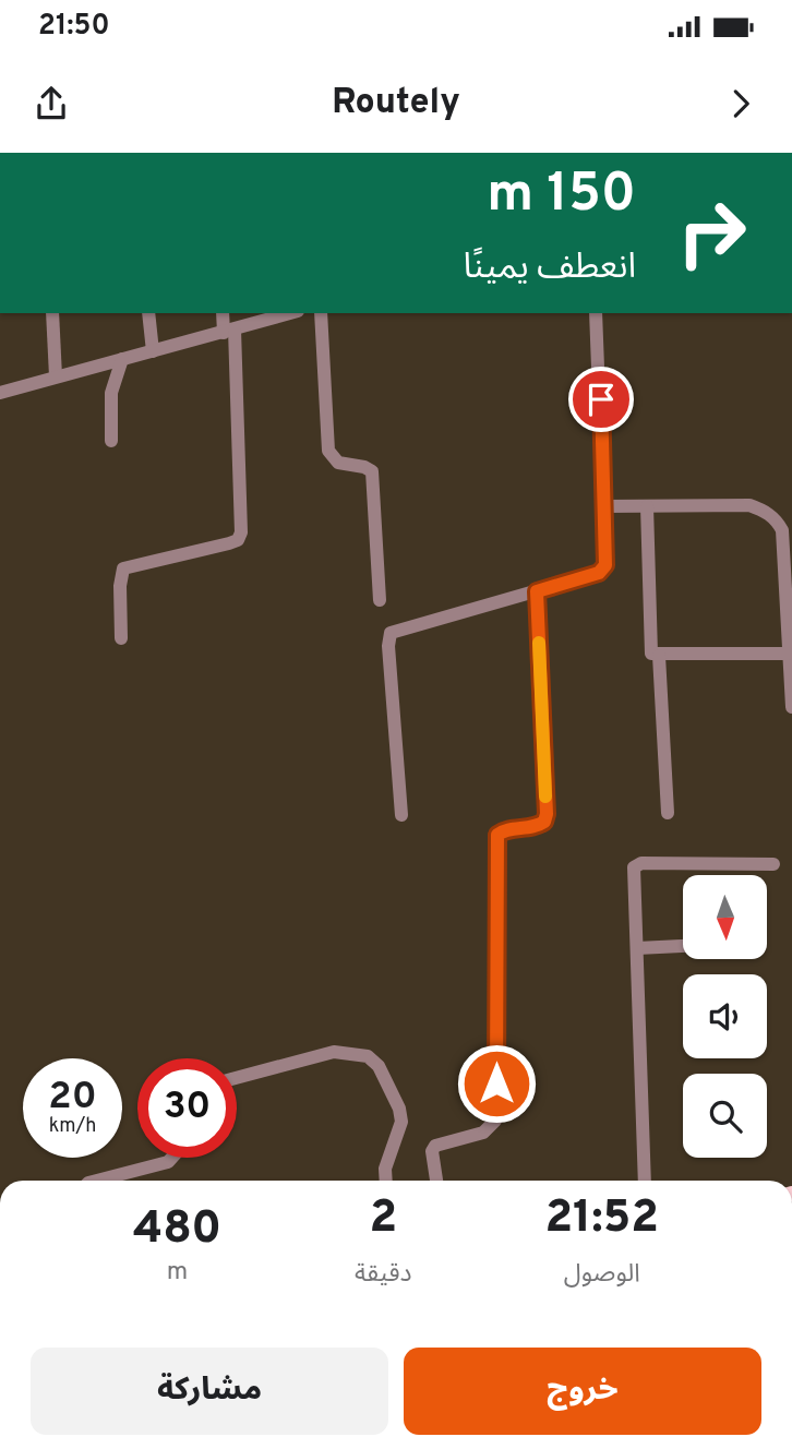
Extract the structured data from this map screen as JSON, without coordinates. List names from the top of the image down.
{
  "north": "bottom",
  "page": {
    "status": "21:50",
    "header": "Routely",
    "turn": ["150 m", "انعطف يمينًا"],
    "speed": "20 km/h",
    "limit": "30",
    "eta": [
      "21:52",
      "الوصول",
      "2",
      "دقيقة",
      "480",
      "m"
    ],
    "buttons": ["خروج", "مشاركة"]
  }
}
